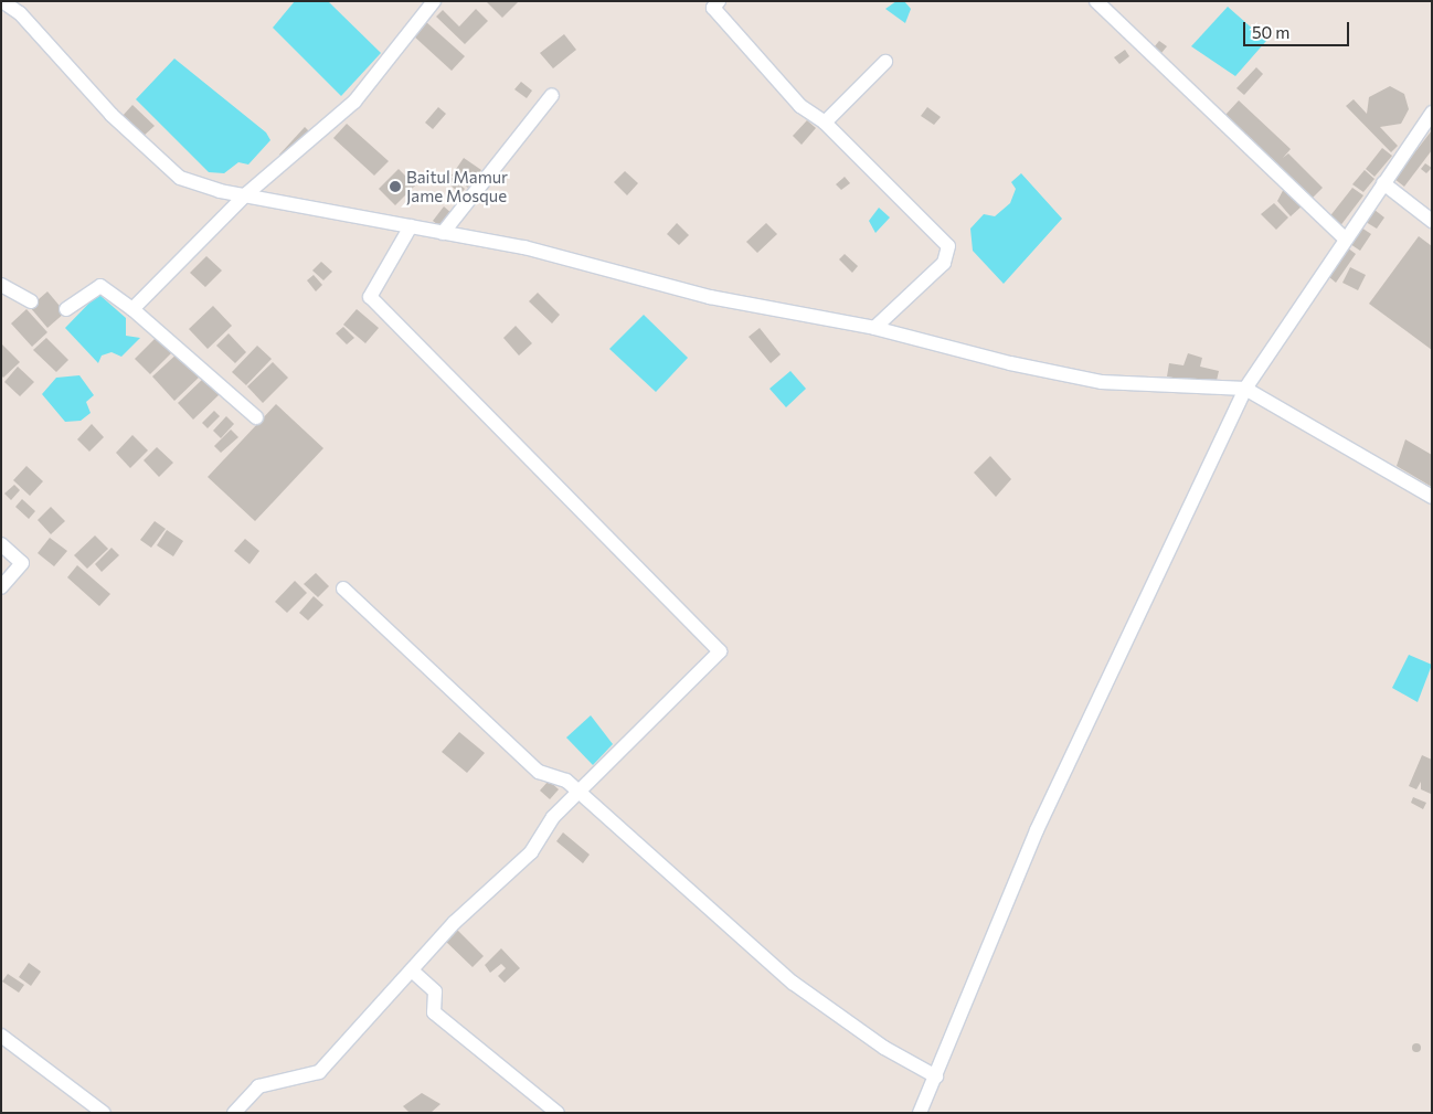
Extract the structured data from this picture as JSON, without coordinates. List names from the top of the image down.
{
  "places": ["Baitul Mamur Jame Mosque"],
  "scale_bar": "50 m"
}
